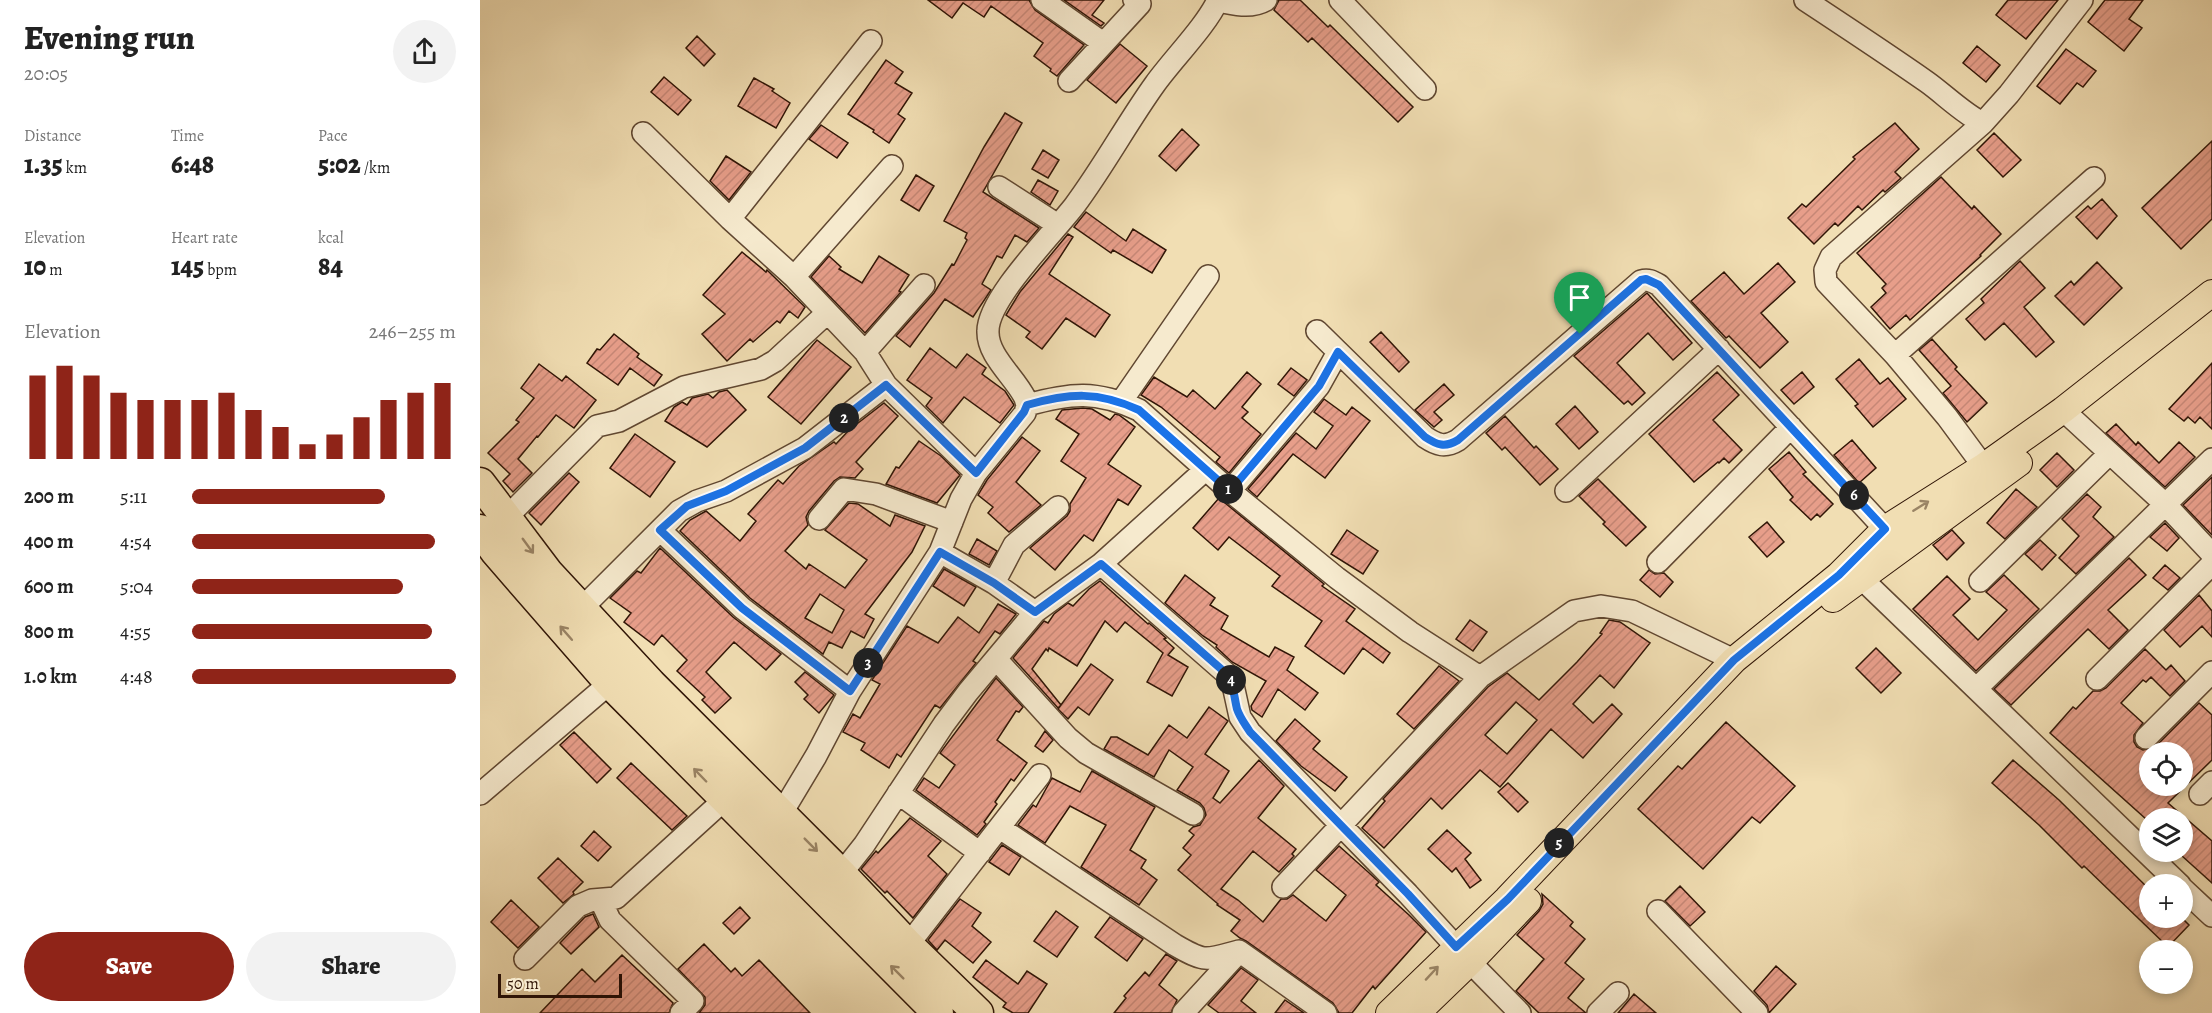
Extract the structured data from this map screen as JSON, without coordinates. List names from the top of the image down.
{
  "scale_bar": "50 m",
  "page": {
    "heading": ["Evening run", "20:05"],
    "stats": [
      ["Distance", "1.35 km"],
      ["Time", "6:48"],
      ["Pace", "5:02 /km"],
      ["Elevation", "10 m"],
      ["Heart rate", "145 bpm"],
      ["kcal", "84"]
    ],
    "chart": ["Elevation", "246–255 m"],
    "pins": [
      "2",
      "1",
      "6",
      "3",
      "4",
      "5"
    ],
    "list": [
      {
        "name": "200 m",
        "note": "5:11"
      },
      {
        "name": "400 m",
        "note": "4:54"
      },
      {
        "name": "600 m",
        "note": "5:04"
      },
      {
        "name": "800 m",
        "note": "4:55"
      },
      {
        "name": "1.0 km",
        "note": "4:48"
      }
    ],
    "map_buttons": ["+", "−"],
    "buttons": ["Save", "Share"],
    "scale": "50 m"
  }
}
